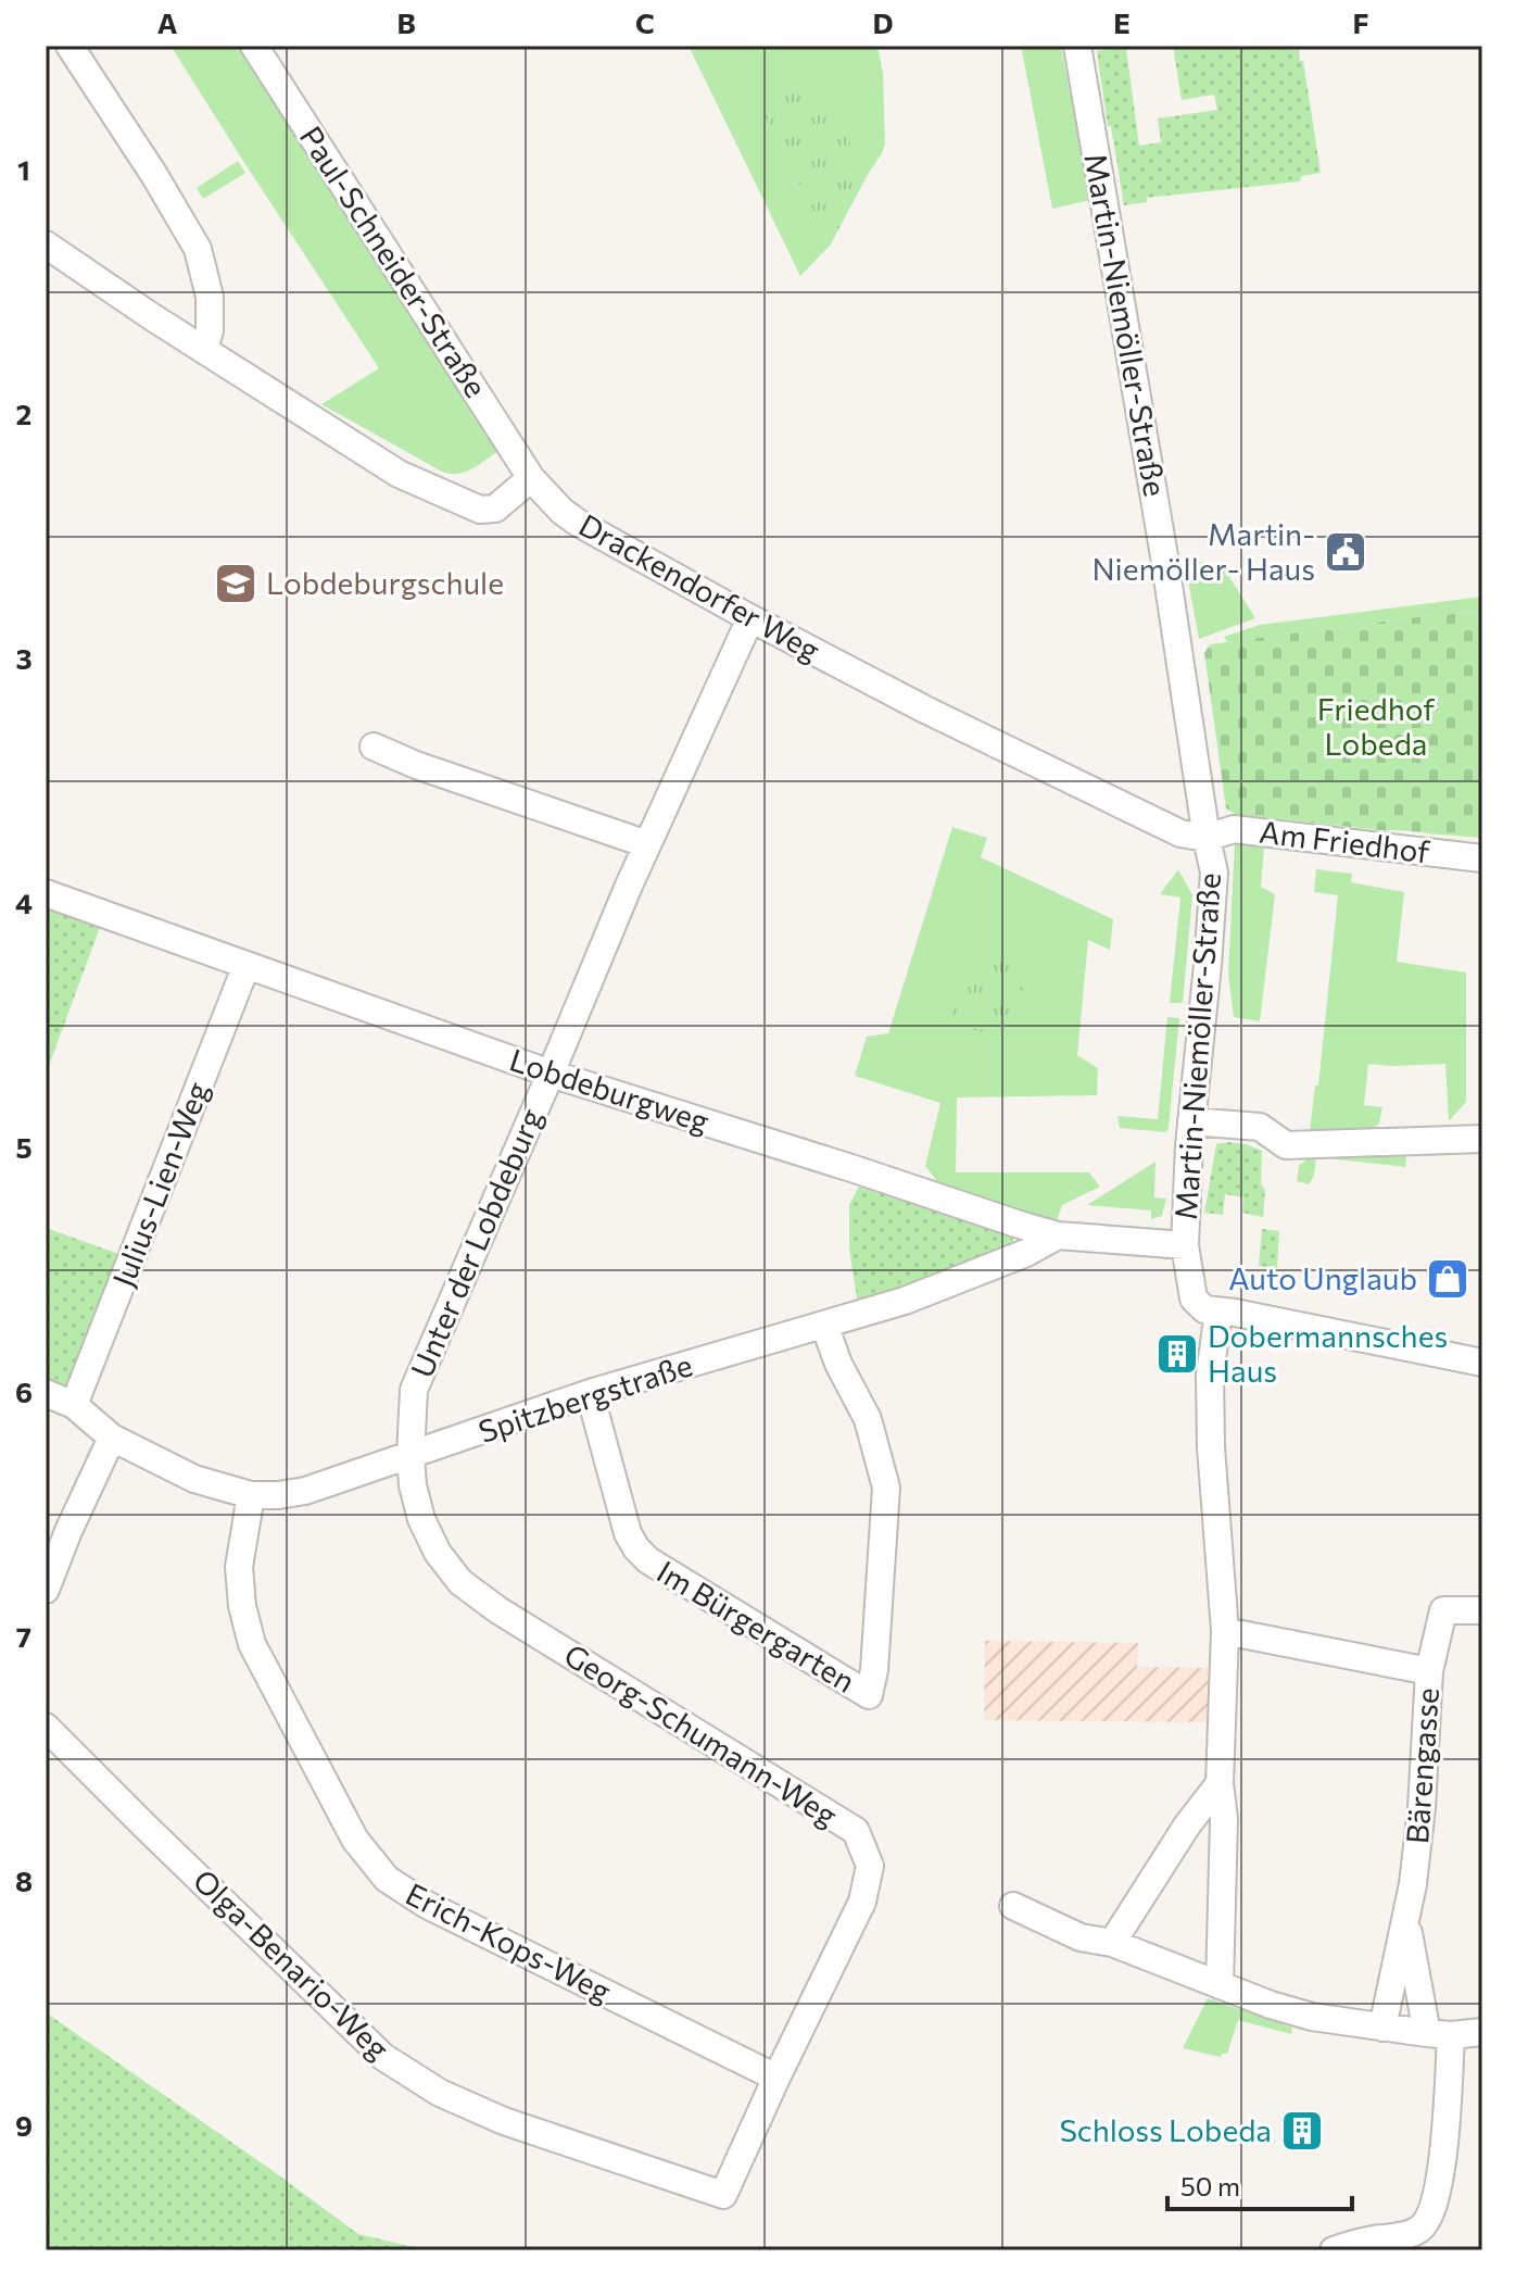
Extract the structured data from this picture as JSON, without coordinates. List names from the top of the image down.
{
  "streets": {
    "street": [
      "Paul-Schneider-Straße",
      "Martin-Niemöller-Straße",
      "Drackendorfer Weg",
      "Am Friedhof",
      "Lobdeburgweg",
      "Julius-Lien-Weg",
      "Unter der Lobdeburg",
      "Spitzbergstraße",
      "Im Bürgergarten",
      "Georg-Schumann-Weg",
      "Bärengasse",
      "Erich-Kops-Weg",
      "Olga-Benario-Weg"
    ]
  },
  "crossings": [
    ["Paul-Schneider-Straße", "Drackendorfer Weg"],
    ["Martin-Niemöller-Straße", "Drackendorfer Weg"],
    ["Martin-Niemöller-Straße", "Am Friedhof"],
    ["Martin-Niemöller-Straße", "Lobdeburgweg"],
    ["Drackendorfer Weg", "Am Friedhof"],
    ["Drackendorfer Weg", "Unter der Lobdeburg"],
    ["Lobdeburgweg", "Julius-Lien-Weg"],
    ["Lobdeburgweg", "Unter der Lobdeburg"],
    ["Lobdeburgweg", "Spitzbergstraße"],
    ["Julius-Lien-Weg", "Spitzbergstraße"],
    ["Unter der Lobdeburg", "Spitzbergstraße"],
    ["Unter der Lobdeburg", "Georg-Schumann-Weg"],
    ["Spitzbergstraße", "Im Bürgergarten"],
    ["Spitzbergstraße", "Georg-Schumann-Weg"],
    ["Spitzbergstraße", "Erich-Kops-Weg"],
    ["Georg-Schumann-Weg", "Erich-Kops-Weg"],
    ["Georg-Schumann-Weg", "Olga-Benario-Weg"]
  ],
  "parks": ["Friedhof Lobeda"],
  "places": {
    "public building": ["Martin- Niemöller- Haus"],
    "school or university": ["Lobdeburgschule"],
    "shop": ["Auto Unglaub"],
    "building": ["Dobermannsches Haus", "Schloss Lobeda"]
  },
  "scale_bar": "50 m",
  "grid": {
    "columns": [
      "A",
      "B",
      "C",
      "D",
      "E",
      "F"
    ],
    "rows": [
      "1",
      "2",
      "3",
      "4",
      "5",
      "6",
      "7",
      "8",
      "9"
    ]
  }
}
